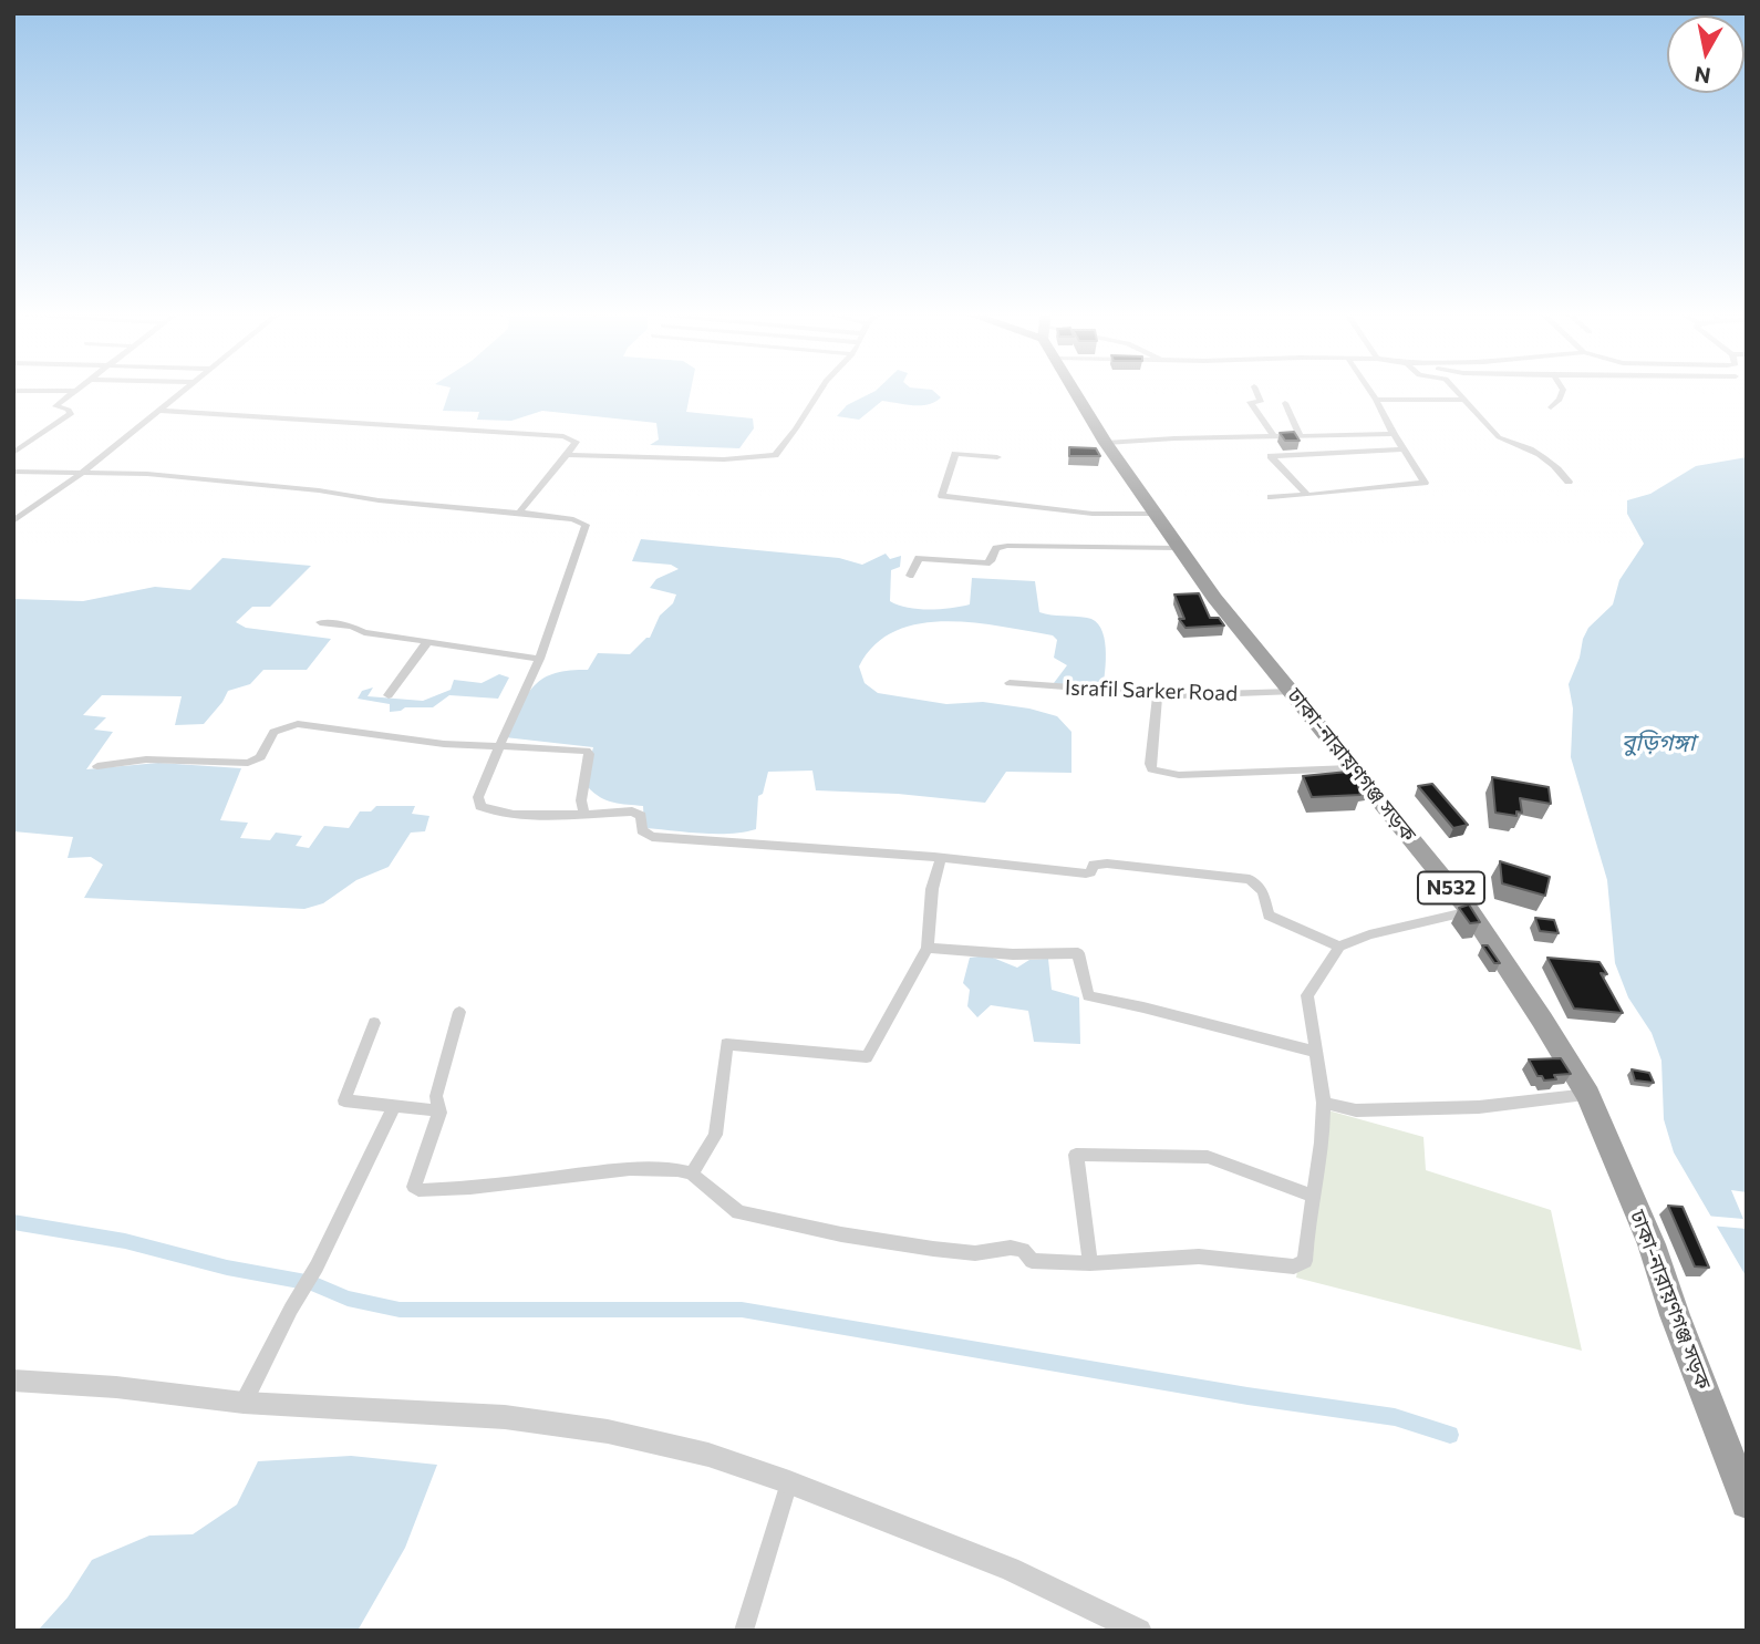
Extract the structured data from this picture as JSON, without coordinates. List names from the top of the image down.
{
  "streets": {
    "highway": ["ঢাকা-নারায়ণগঞ্জ সড়ক", "N532"],
    "street": ["Israfil Sarker Road"]
  },
  "crossings": [
    ["Israfil Sarker Road", "ঢাকা-নারায়ণগঞ্জ সড়ক"]
  ],
  "water": ["বুড়িগঙ্গা"],
  "north": "bottom"
}
